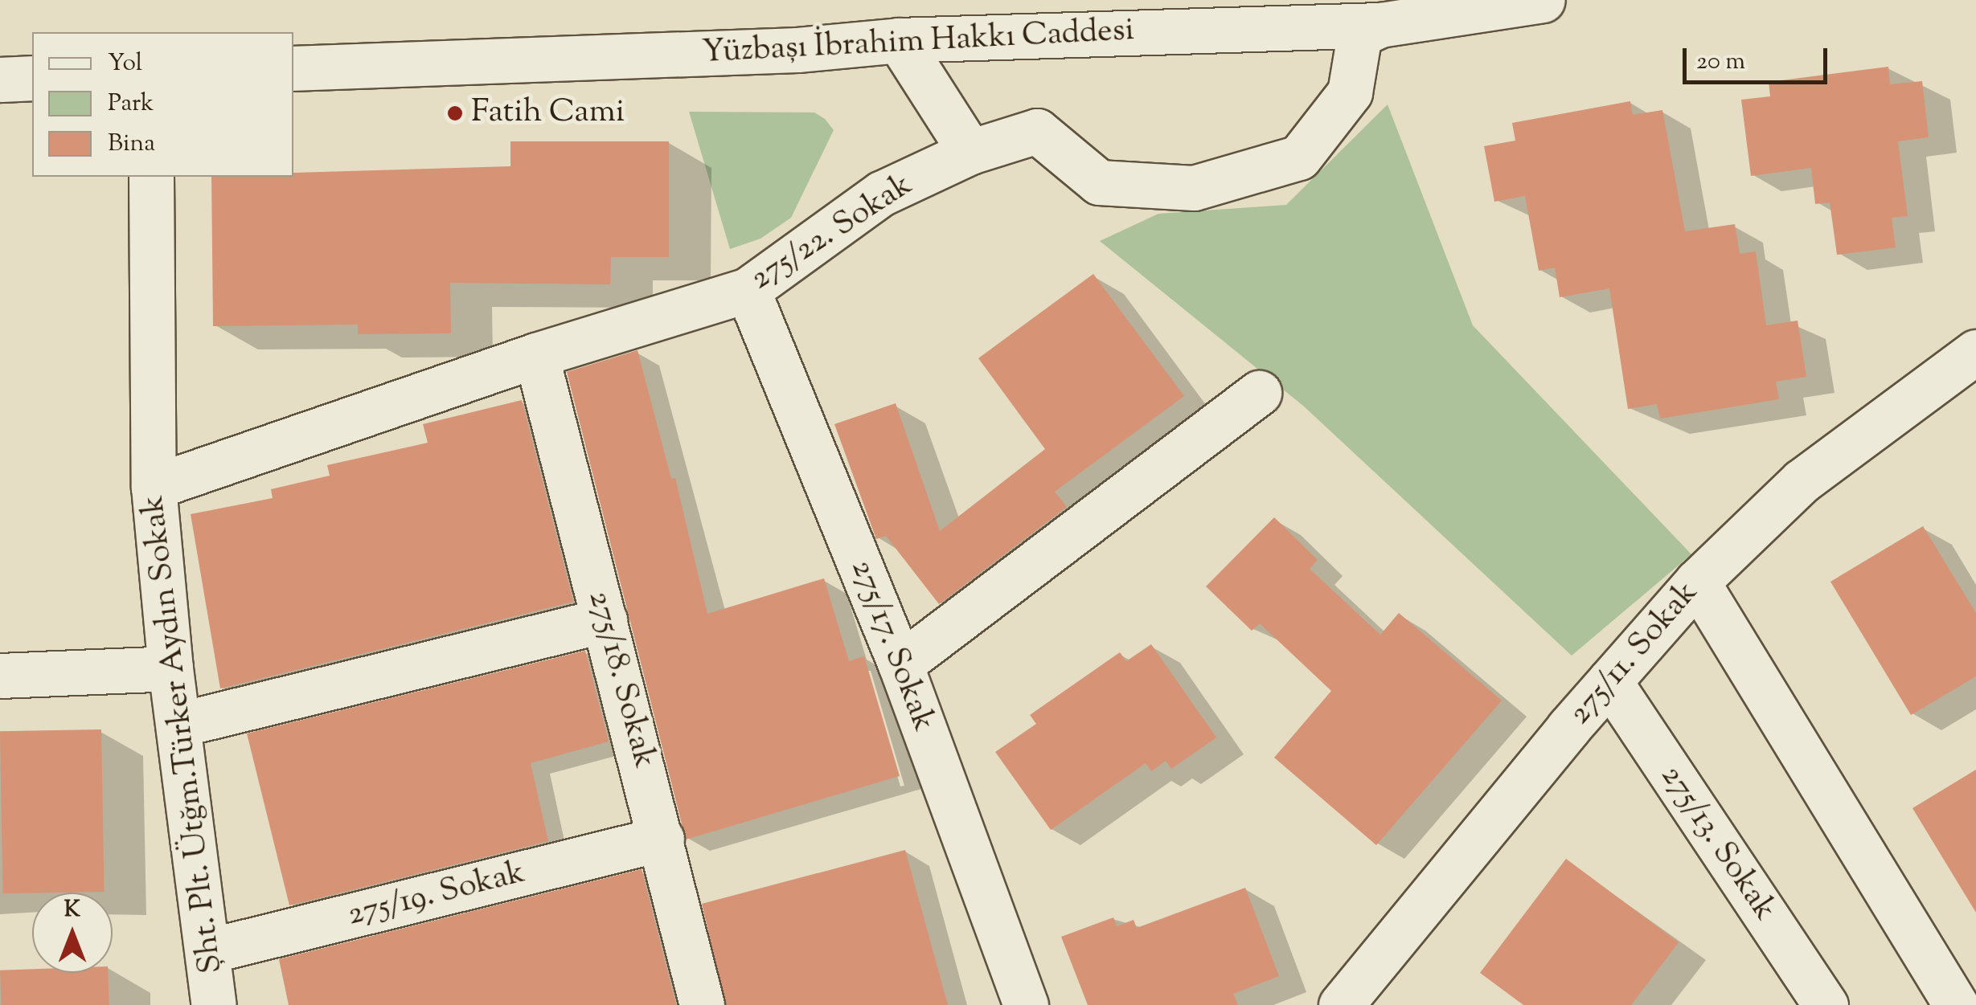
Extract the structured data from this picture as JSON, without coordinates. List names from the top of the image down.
{
  "streets": {
    "street": [
      "Yüzbaşı İbrahim Hakkı Caddesi",
      "275/22. Sokak",
      "275/17. Sokak",
      "275/11. Sokak",
      "275/18. Sokak",
      "Şht. Plt. Ütğm.Türker Aydın Sokak",
      "275/13. Sokak",
      "275/19. Sokak"
    ]
  },
  "crossings": [
    ["Yüzbaşı İbrahim Hakkı Caddesi", "275/22. Sokak"],
    ["275/22. Sokak", "275/17. Sokak"],
    ["275/22. Sokak", "275/18. Sokak"],
    ["275/22. Sokak", "Şht. Plt. Ütğm.Türker Aydın Sokak"],
    ["275/11. Sokak", "275/13. Sokak"],
    ["275/18. Sokak", "275/19. Sokak"],
    ["Şht. Plt. Ütğm.Türker Aydın Sokak", "275/19. Sokak"]
  ],
  "places": ["Fatih Cami"],
  "legend": ["Yol", "Park", "Bina"],
  "scale_bar": "20 m",
  "north": "top"
}
